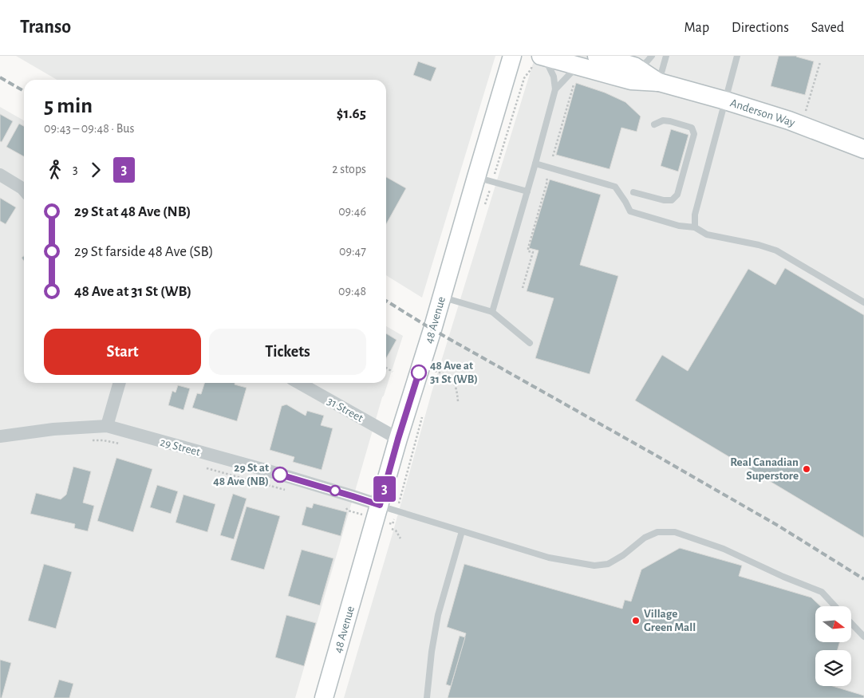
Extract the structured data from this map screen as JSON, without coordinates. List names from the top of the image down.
{
  "streets": {
    "main road": ["Anderson Way", "48 Avenue"],
    "street": ["31 Street", "29 Street"]
  },
  "crossings": [
    ["48 Avenue", "31 Street"],
    ["48 Avenue", "29 Street"]
  ],
  "places": [
    "48 Ave at 31 St (WB)",
    "Real Canadian Superstore",
    "29 St at 48 Ave (NB)",
    "Village Green Mall"
  ],
  "lines": ["bus line 3"],
  "north": "right",
  "page": {
    "header": "Transo",
    "nav": ["Map", "Directions", "Saved"],
    "on_map": "3",
    "heading": ["5 min", "09:43 – 09:48 · Bus", "$1.65"],
    "legs": ["3", "3", "2 stops"],
    "list": [
      {
        "name": "29 St at 48 Ave (NB)",
        "value": "09:46"
      },
      {
        "name": "29 St farside 48 Ave (SB)",
        "value": "09:47"
      },
      {
        "name": "48 Ave at 31 St (WB)",
        "value": "09:48"
      }
    ],
    "buttons": ["Start", "Tickets"]
  }
}
